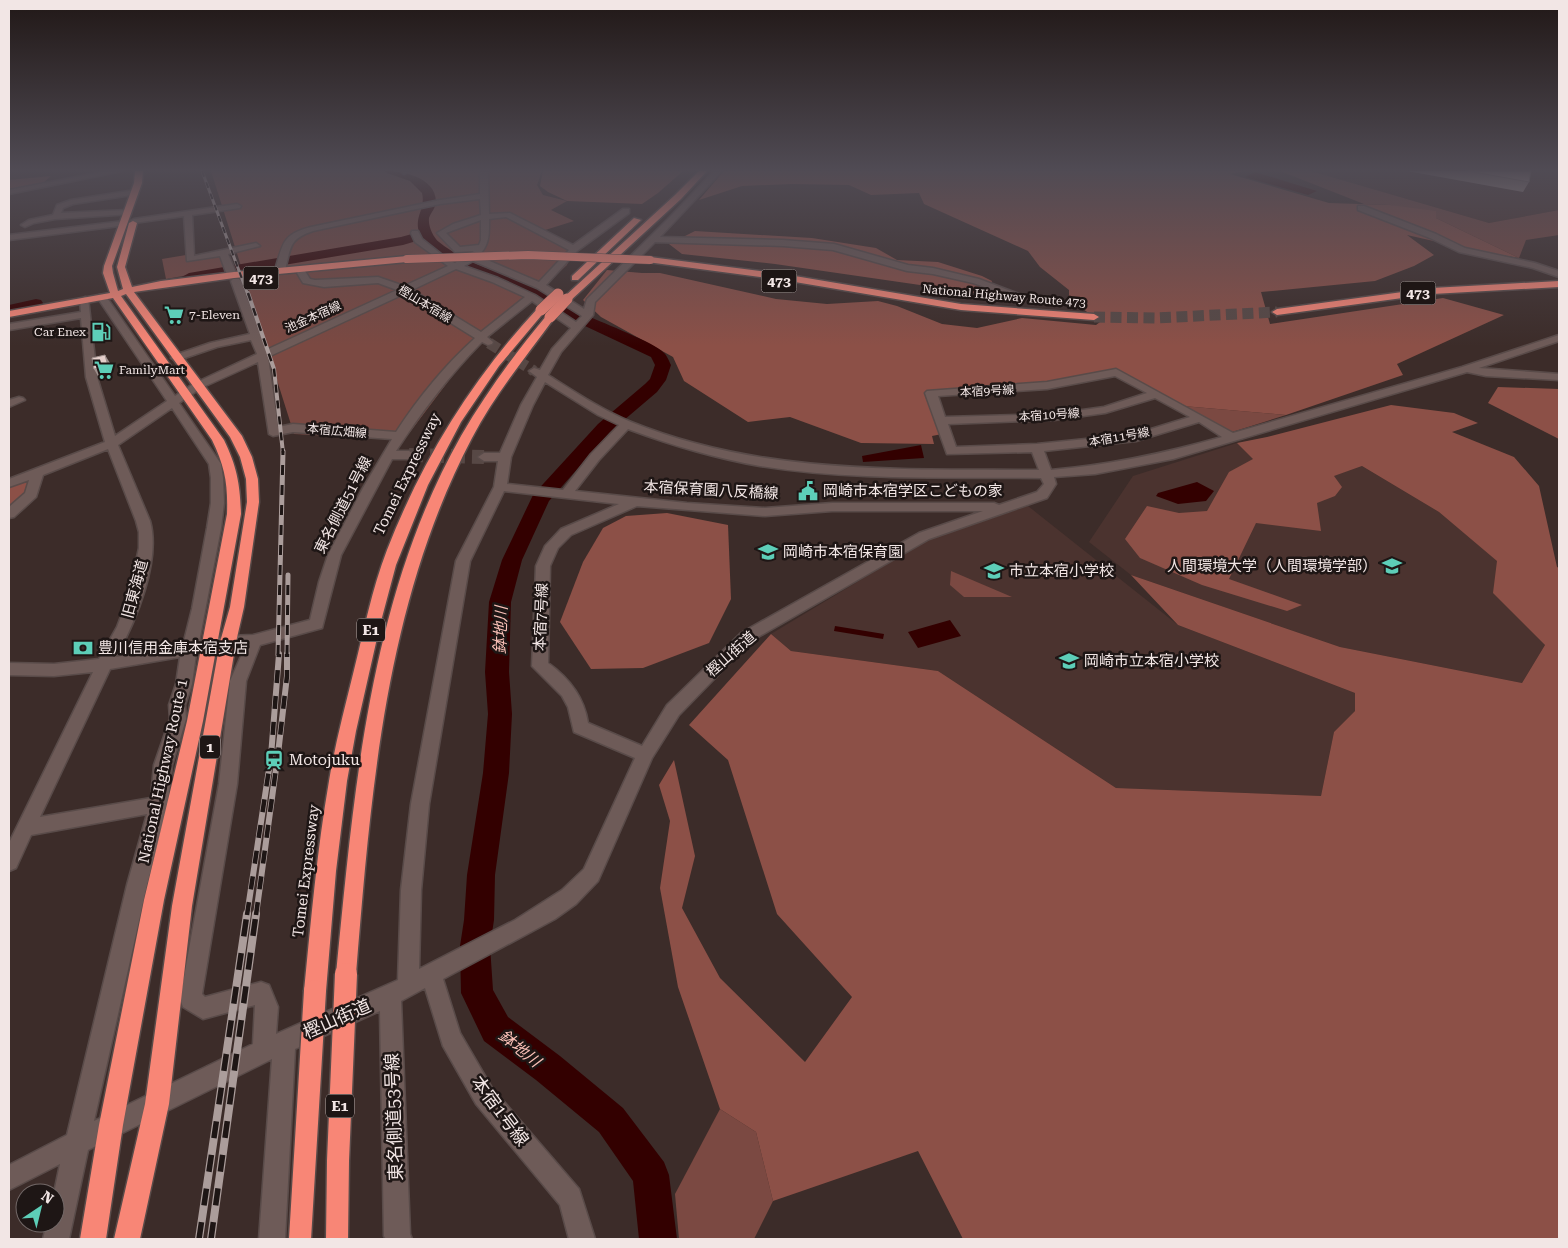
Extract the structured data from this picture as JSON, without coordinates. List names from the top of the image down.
{
  "streets": {
    "highway": [
      "473",
      "National Highway Route 473",
      "Tomei Expressway",
      "E1",
      "1",
      "National Highway Route 1"
    ],
    "street": [
      "樫山本宿線",
      "池金本宿線",
      "本宿9号線",
      "本宿10号線",
      "本宿広畑線",
      "本宿11号線",
      "本宿保育園八反橋線",
      "東名側道51号線",
      "旧東海道",
      "本宿7号線",
      "樫山街道",
      "本宿1号線",
      "東名側道53号線"
    ]
  },
  "crossings": [
    ["National Highway Route 473", "樫山本宿線"],
    ["National Highway Route 473", "旧東海道"],
    ["National Highway Route 473", "National Highway Route 1"],
    ["樫山本宿線", "池金本宿線"],
    ["樫山本宿線", "東名側道51号線"],
    ["池金本宿線", "本宿広畑線"],
    ["池金本宿線", "旧東海道"],
    ["池金本宿線", "National Highway Route 1"],
    ["本宿9号線", "本宿10号線"],
    ["本宿9号線", "本宿11号線"],
    ["本宿広畑線", "東名側道51号線"],
    ["本宿保育園八反橋線", "本宿7号線"],
    ["本宿保育園八反橋線", "樫山街道"],
    ["本宿保育園八反橋線", "東名側道53号線"],
    ["本宿7号線", "樫山街道"],
    ["樫山街道", "National Highway Route 1"],
    ["樫山街道", "本宿1号線"],
    ["樫山街道", "東名側道53号線"]
  ],
  "water": ["鉢地川"],
  "places": {
    "supermarket": ["7-Eleven", "FamilyMart"],
    "fuel station": ["Car Enex"],
    "public building": ["岡崎市本宿学区こどもの家"],
    "school or university": [
      "岡崎市本宿保育園",
      "人間環境大学（人間環境学部）",
      "市立本宿小学校",
      "岡崎市立本宿小学校"
    ],
    "bank": ["豊川信用金庫本宿支店"],
    "station": ["Motojuku"]
  },
  "north": "top right"
}
